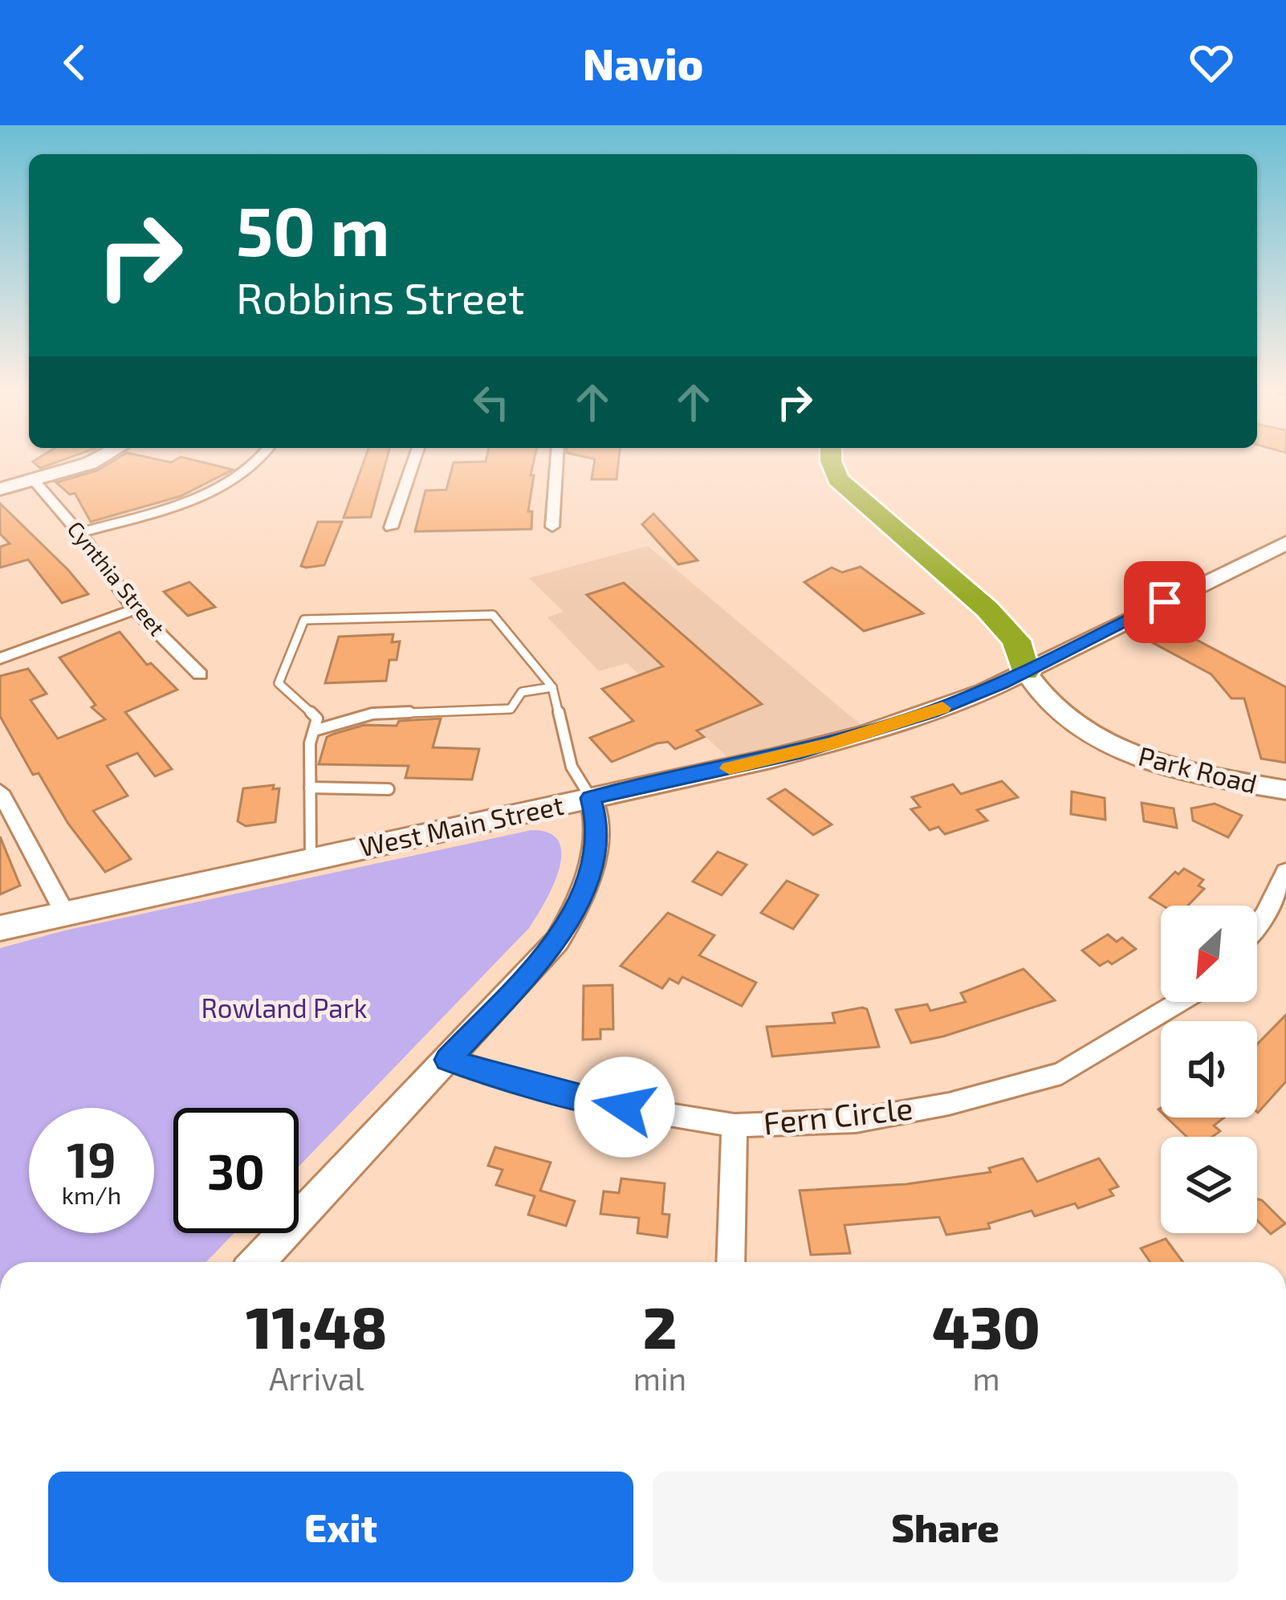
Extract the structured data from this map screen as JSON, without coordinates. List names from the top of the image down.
{
  "streets": {
    "main road": ["Park Road", "West Main Street"],
    "street": ["Cynthia Street", "Fern Circle"]
  },
  "crossings": [
    ["Park Road", "West Main Street"]
  ],
  "parks": ["Rowland Park"],
  "north": "bottom left",
  "page": {
    "header": "Navio",
    "turn": ["50 m", "Robbins Street"],
    "speed": "19 km/h",
    "limit": "30",
    "eta": [
      "11:48",
      "Arrival",
      "2",
      "min",
      "430",
      "m"
    ],
    "buttons": ["Exit", "Share"]
  }
}
